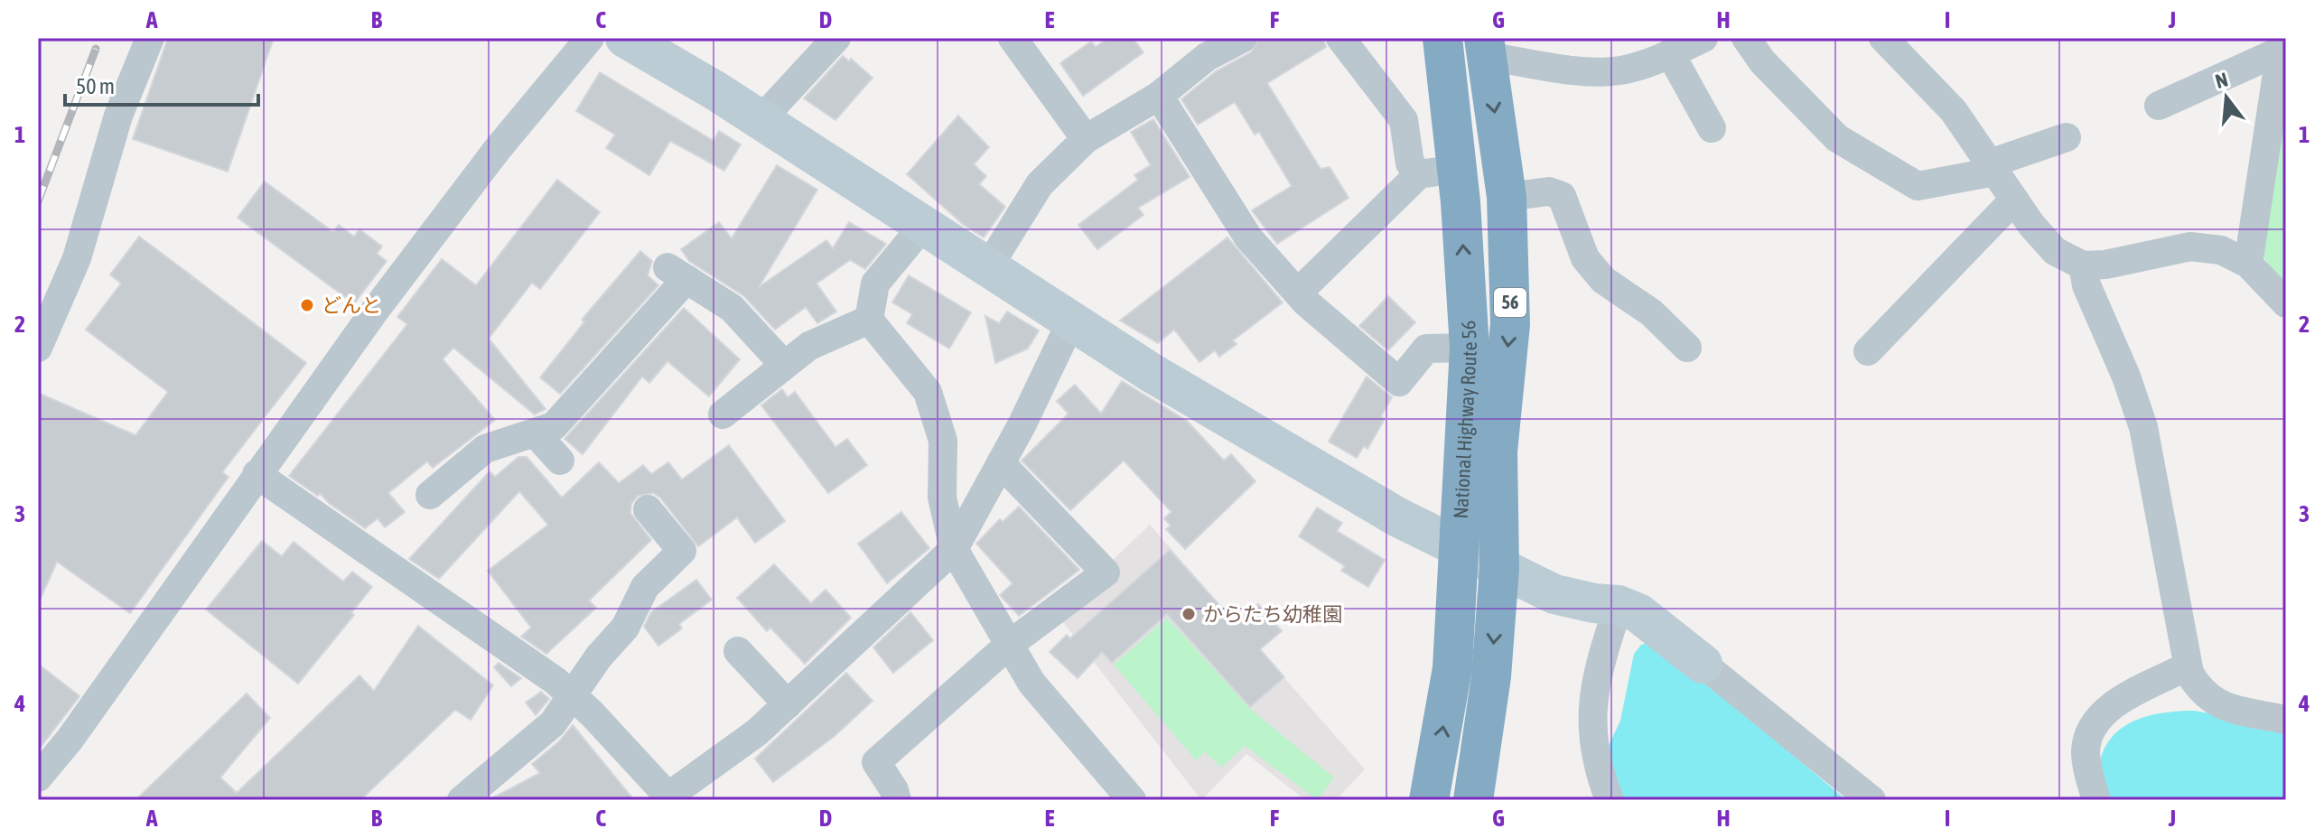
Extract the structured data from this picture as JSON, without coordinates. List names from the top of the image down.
{
  "streets": {
    "highway": ["56", "National Highway Route 56"]
  },
  "places": ["どんと", "からたち幼稚園"],
  "scale_bar": "50 m",
  "north": "top",
  "grid": {
    "columns": [
      "A",
      "B",
      "C",
      "D",
      "E",
      "F",
      "G",
      "H",
      "I",
      "J"
    ],
    "rows": [
      "1",
      "2",
      "3",
      "4"
    ]
  }
}
